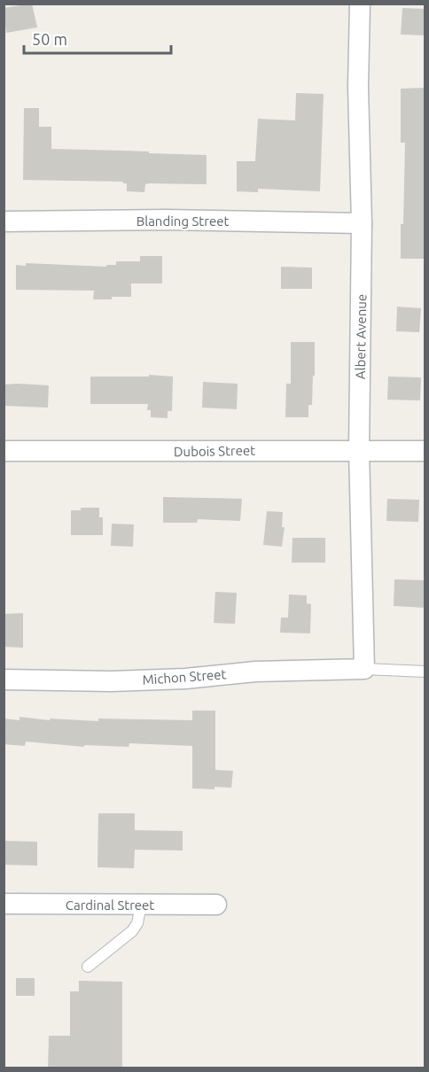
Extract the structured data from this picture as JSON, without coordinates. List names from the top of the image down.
{
  "streets": {
    "street": [
      "Blanding Street",
      "Albert Avenue",
      "Dubois Street",
      "Michon Street",
      "Cardinal Street"
    ]
  },
  "crossings": [
    ["Blanding Street", "Albert Avenue"],
    ["Albert Avenue", "Dubois Street"],
    ["Albert Avenue", "Michon Street"]
  ],
  "scale_bar": "50 m"
}
